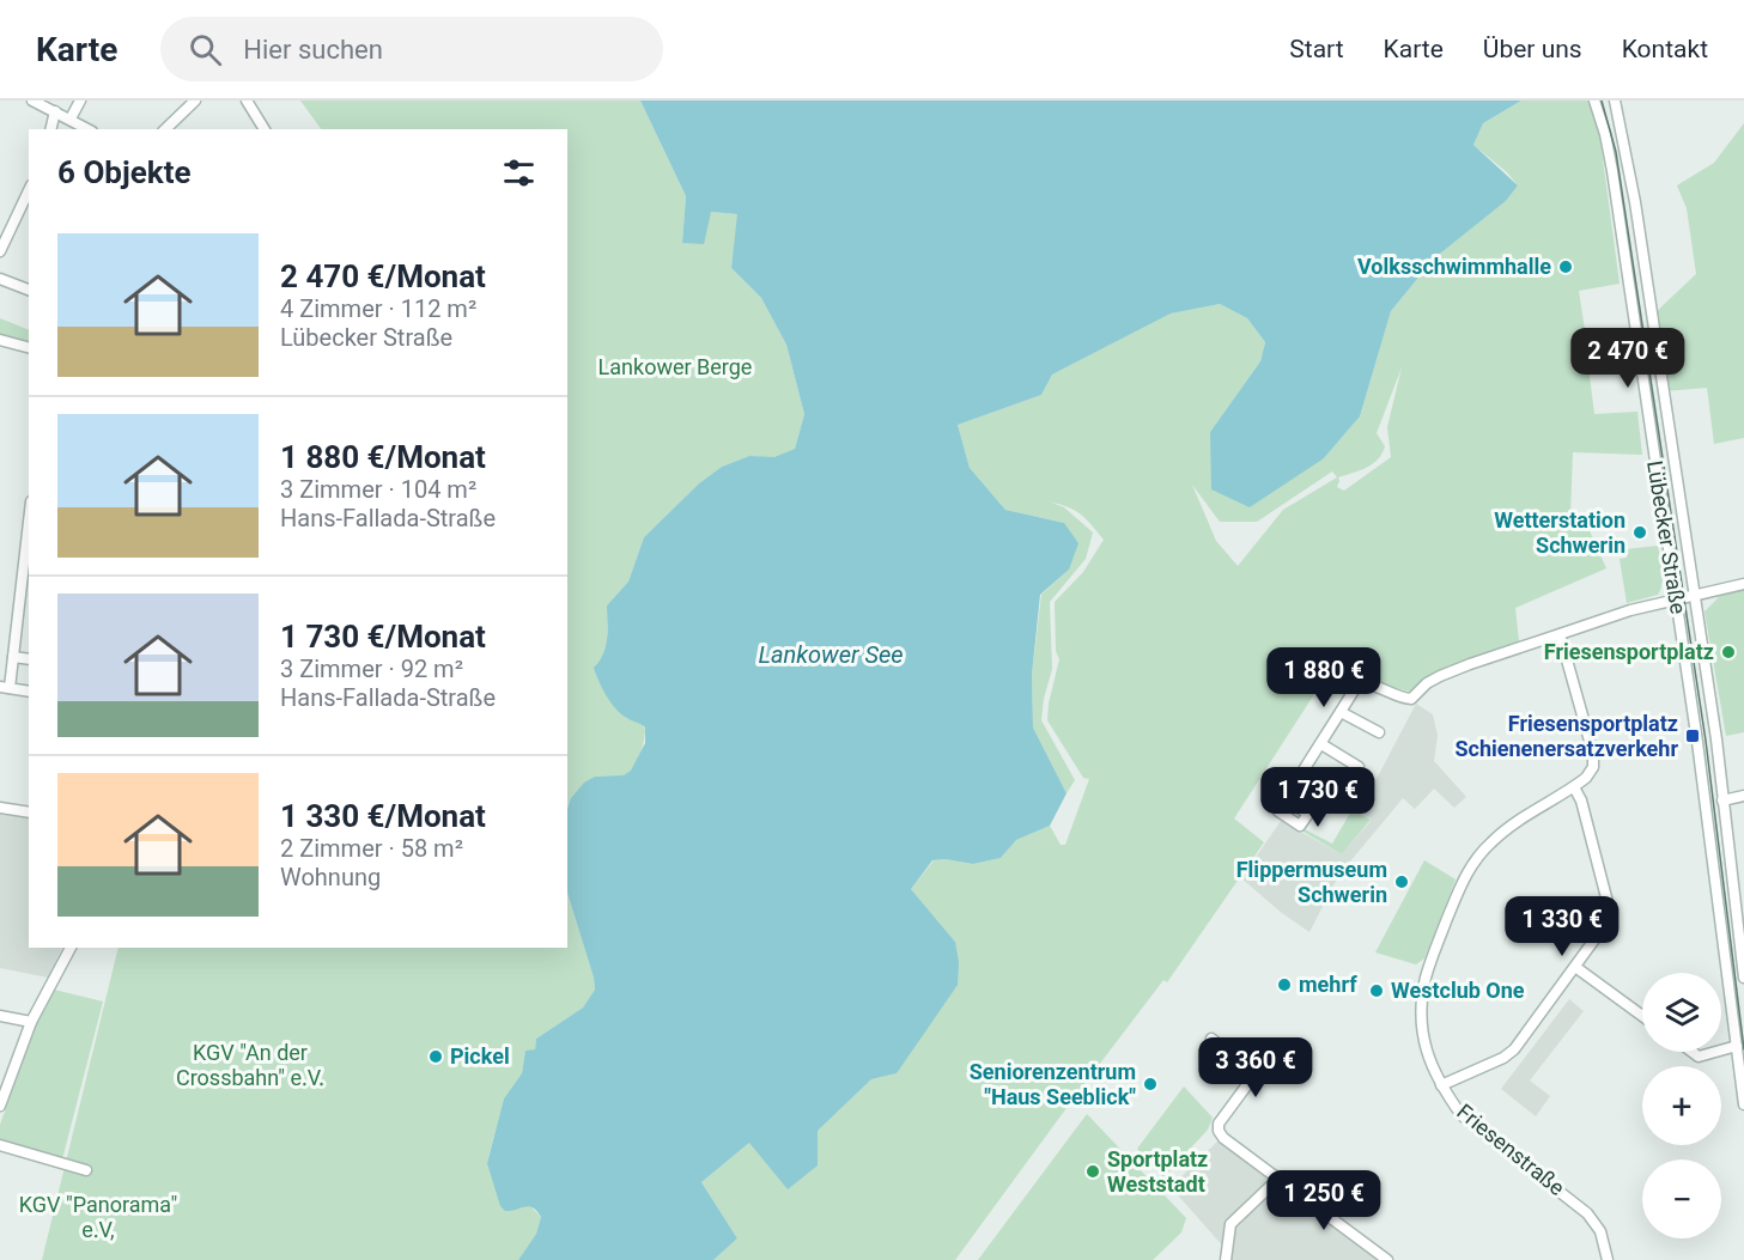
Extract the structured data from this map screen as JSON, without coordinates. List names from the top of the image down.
{
  "streets": {
    "street": ["Lübecker Straße", "Friesenstraße"]
  },
  "water": ["Lankower See"],
  "parks": ["Lankower Berge", "KGV \"An der Crossbahn\" e.V.", "KGV \"Panorama\" e.V,"],
  "places": {
    "other": [
      "Volksschwimmhalle",
      "Wetterstation Schwerin",
      "Friesensportplatz",
      "Flippermuseum Schwerin",
      "mehrf",
      "Westclub One",
      "Pickel",
      "Seniorenzentrum \"Haus Seeblick\"",
      "Sportplatz Weststadt"
    ],
    "transit": ["Friesensportplatz Schienenersatzverkehr"]
  },
  "page": {
    "header": "Karte",
    "search": "Hier suchen",
    "nav": [
      "Start",
      "Karte",
      "Über uns",
      "Kontakt"
    ],
    "heading": "6 Objekte",
    "list": [
      {
        "name": "2 470 €/Monat",
        "note": "4 Zimmer · 112 m² · Lübecker Straße"
      },
      {
        "name": "1 880 €/Monat",
        "note": "3 Zimmer · 104 m² · Hans-Fallada-Straße"
      },
      {
        "name": "1 730 €/Monat",
        "note": "3 Zimmer · 92 m² · Hans-Fallada-Straße"
      },
      {
        "name": "1 330 €/Monat",
        "note": "2 Zimmer · 58 m² · Wohnung"
      }
    ],
    "price": [
      "2 470 €",
      "1 880 €",
      "1 730 €",
      "1 330 €",
      "3 360 €",
      "1 250 €"
    ],
    "map_buttons": ["+", "−"]
  }
}
